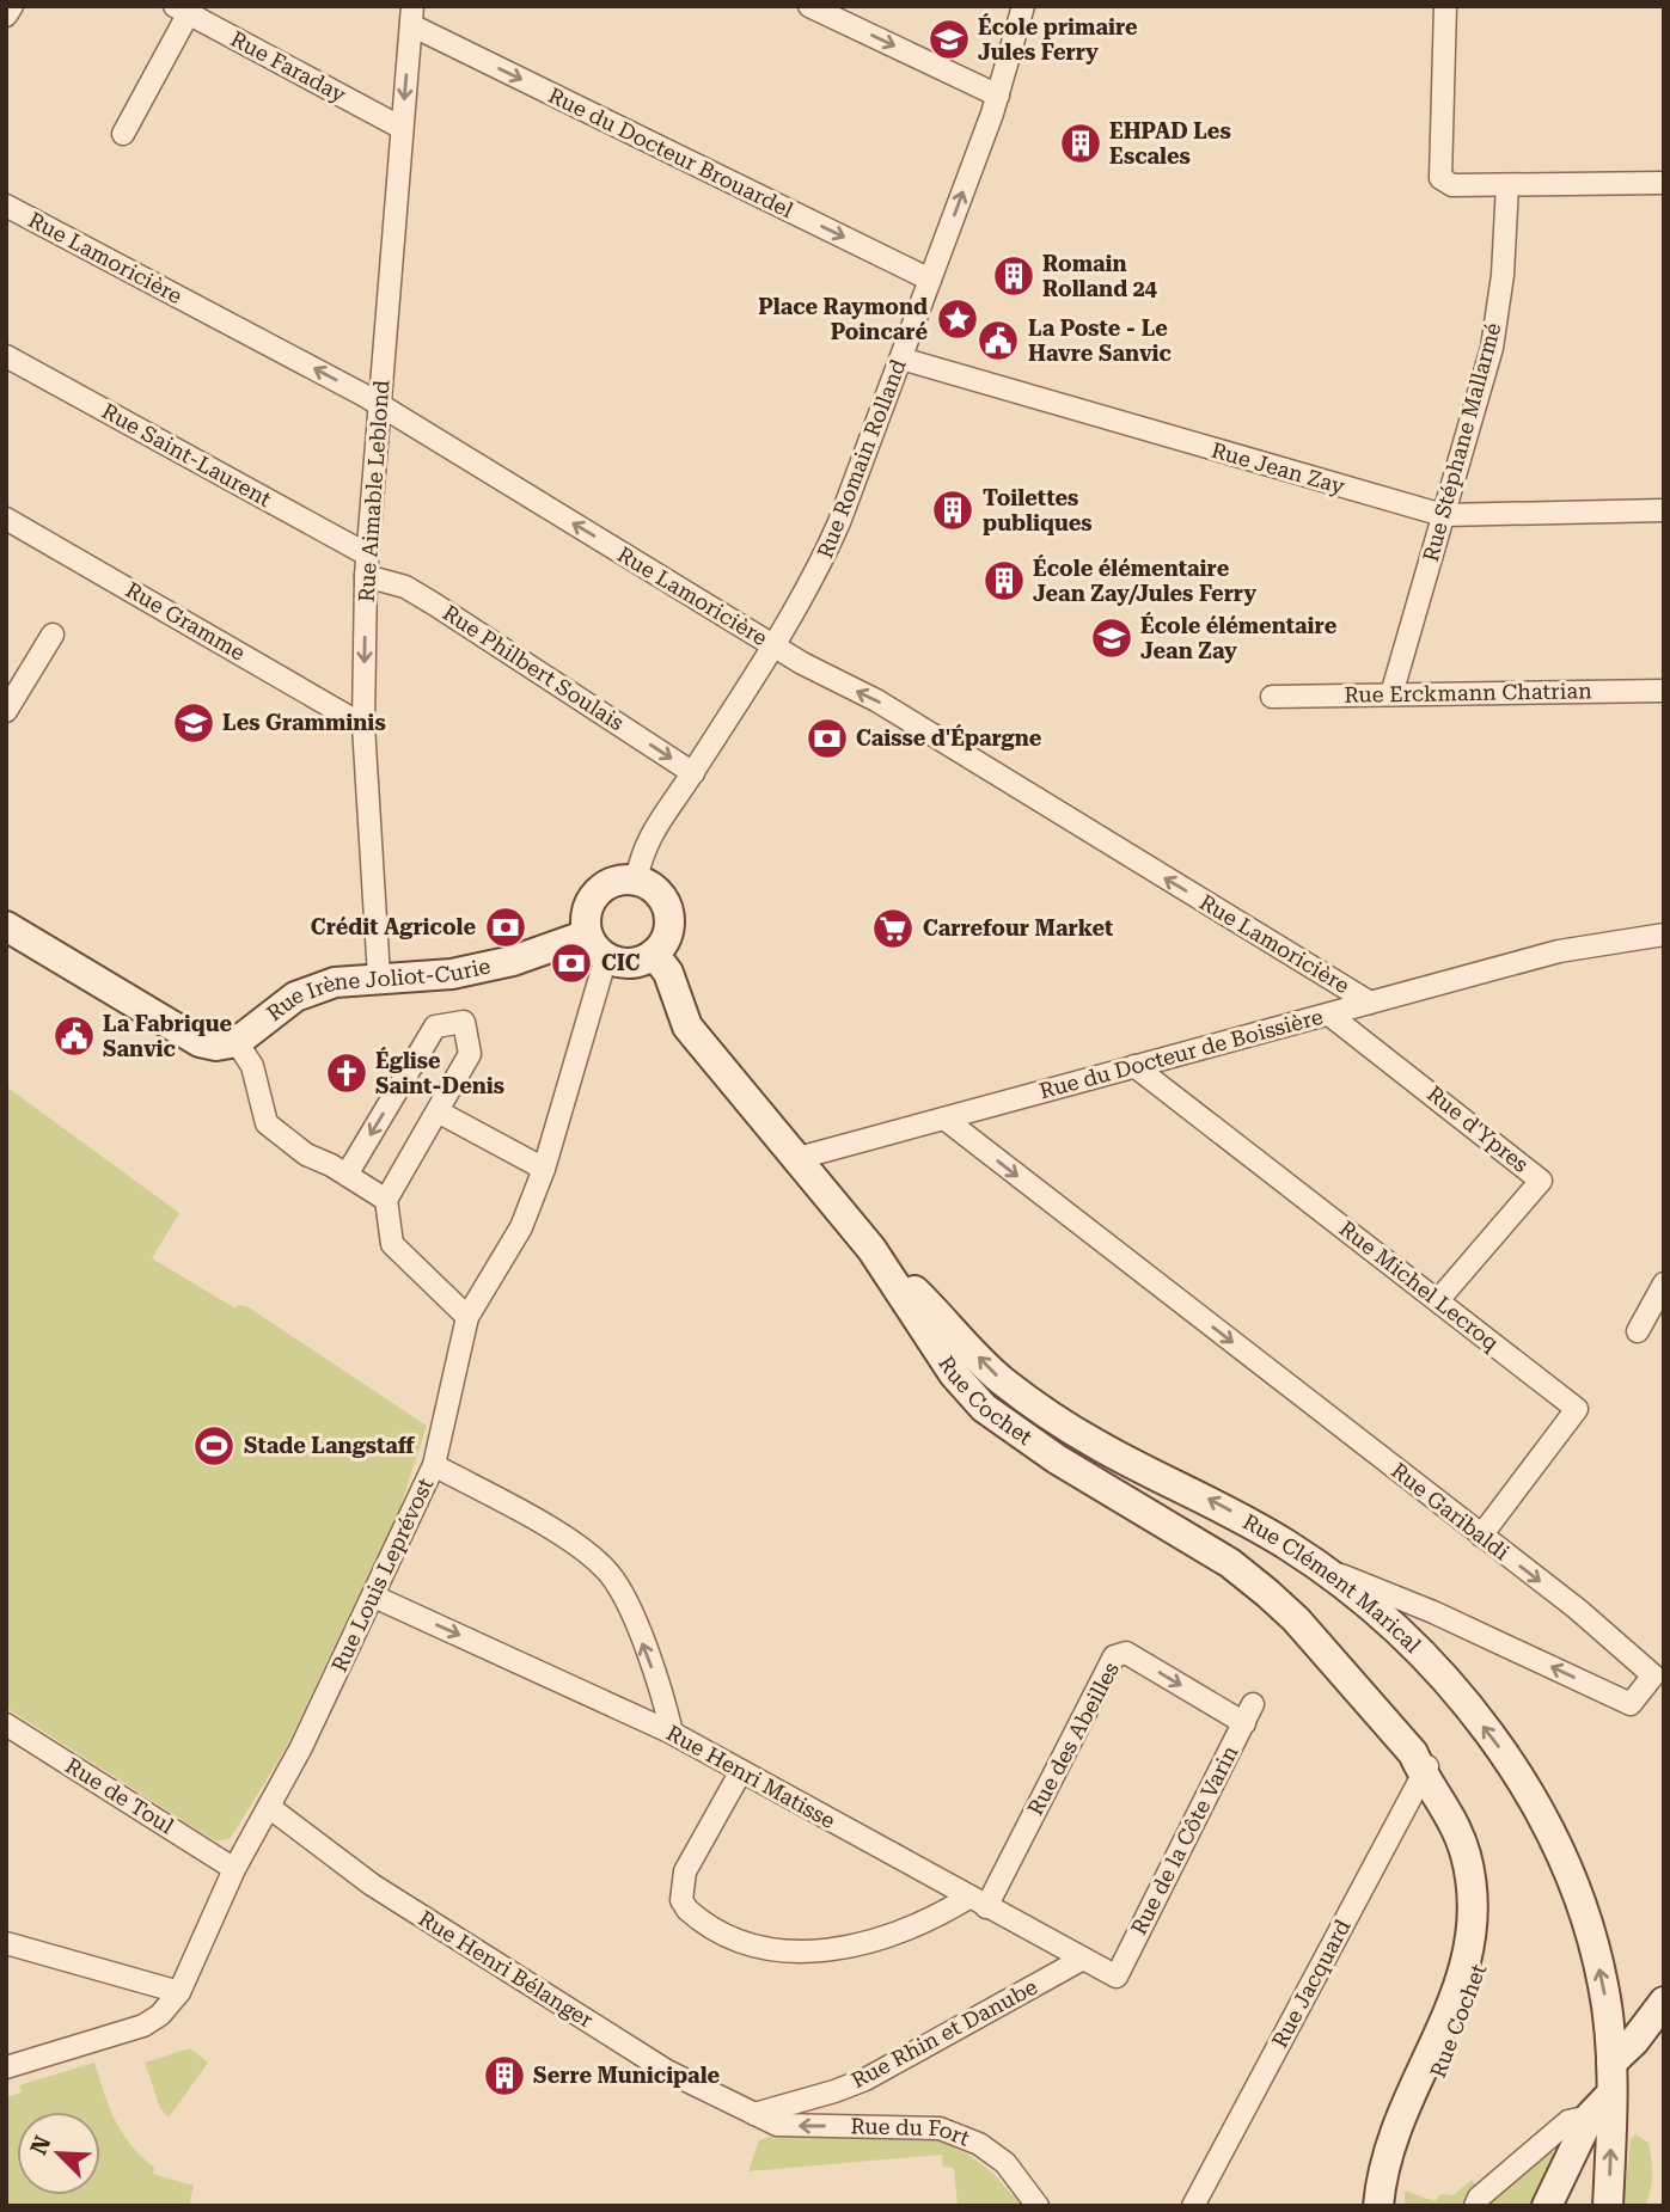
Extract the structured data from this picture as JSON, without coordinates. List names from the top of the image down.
{
  "streets": {
    "street": [
      "Rue Faraday",
      "Rue du Docteur Brouardel",
      "Rue Lamoricière",
      "Rue Stéphane Mallarmé",
      "Rue Saint-Laurent",
      "Rue Romain Rolland",
      "Rue Jean Zay",
      "Rue Aimable Leblond",
      "Rue Gramme",
      "Rue Philbert Soulais",
      "Rue Erckmann Chatrian",
      "Rue Irène Joliot-Curie",
      "Rue du Docteur de Boissière",
      "Rue d'Ypres",
      "Rue Michel Lecroq",
      "Rue Cochet",
      "Rue Garibaldi",
      "Rue Louis Leprévost",
      "Rue Clément Marical",
      "Rue des Abeilles",
      "Rue Henri Matisse",
      "Rue de Toul",
      "Rue de la Côte Varin",
      "Rue Henri Bélanger",
      "Rue Jacquard",
      "Rue Rhin et Danube",
      "Rue du Fort"
    ]
  },
  "crossings": [
    ["Rue Faraday", "Rue Aimable Leblond"],
    ["Rue du Docteur Brouardel", "Rue Romain Rolland"],
    ["Rue du Docteur Brouardel", "Rue Aimable Leblond"],
    ["Rue Lamoricière", "Rue Romain Rolland"],
    ["Rue Lamoricière", "Rue Aimable Leblond"],
    ["Rue Lamoricière", "Rue du Docteur de Boissière"],
    ["Rue Stéphane Mallarmé", "Rue Jean Zay"],
    ["Rue Stéphane Mallarmé", "Rue Erckmann Chatrian"],
    ["Rue Saint-Laurent", "Rue Aimable Leblond"],
    ["Rue Saint-Laurent", "Rue Philbert Soulais"],
    ["Rue Romain Rolland", "Rue Jean Zay"],
    ["Rue Romain Rolland", "Rue Philbert Soulais"],
    ["Rue Romain Rolland", "Rue Irène Joliot-Curie"],
    ["Rue Romain Rolland", "Rue Cochet"],
    ["Rue Romain Rolland", "Rue Louis Leprévost"],
    ["Rue Aimable Leblond", "Rue Gramme"],
    ["Rue Aimable Leblond", "Rue Philbert Soulais"],
    ["Rue Aimable Leblond", "Rue Irène Joliot-Curie"],
    ["Rue Irène Joliot-Curie", "Rue Cochet"],
    ["Rue Irène Joliot-Curie", "Rue Louis Leprévost"],
    ["Rue du Docteur de Boissière", "Rue d'Ypres"],
    ["Rue du Docteur de Boissière", "Rue Michel Lecroq"],
    ["Rue du Docteur de Boissière", "Rue Cochet"],
    ["Rue du Docteur de Boissière", "Rue Garibaldi"],
    ["Rue d'Ypres", "Rue Michel Lecroq"],
    ["Rue Michel Lecroq", "Rue Garibaldi"],
    ["Rue Cochet", "Rue Louis Leprévost"],
    ["Rue Cochet", "Rue Clément Marical"],
    ["Rue Cochet", "Rue Jacquard"],
    ["Rue Garibaldi", "Rue Clément Marical"],
    ["Rue Louis Leprévost", "Rue Henri Matisse"],
    ["Rue Louis Leprévost", "Rue de Toul"],
    ["Rue Louis Leprévost", "Rue Henri Bélanger"],
    ["Rue des Abeilles", "Rue Henri Matisse"],
    ["Rue des Abeilles", "Rue de la Côte Varin"],
    ["Rue Henri Matisse", "Rue de la Côte Varin"],
    ["Rue Henri Matisse", "Rue Rhin et Danube"],
    ["Rue Henri Bélanger", "Rue Rhin et Danube"],
    ["Rue Henri Bélanger", "Rue du Fort"],
    ["Rue Rhin et Danube", "Rue du Fort"]
  ],
  "one_way": [
    "Rue du Docteur Brouardel",
    "Rue Lamoricière",
    "Rue Philbert Soulais",
    "Rue Clément Marical",
    "Rue Henri Matisse",
    "Rue du Fort"
  ],
  "places": {
    "school or university": ["École primaire Jules Ferry", "École élémentaire Jean Zay", "Les Gramminis"],
    "building": [
      "EHPAD Les Escales",
      "Romain Rolland 24",
      "Toilettes publiques",
      "École élémentaire Jean Zay/Jules Ferry",
      "Serre Municipale"
    ],
    "place": ["Place Raymond Poincaré"],
    "public building": ["La Poste - Le Havre Sanvic", "La Fabrique Sanvic"],
    "bank": ["Caisse d'Épargne", "Crédit Agricole", "CIC"],
    "supermarket": ["Carrefour Market"],
    "church": ["Église Saint-Denis"],
    "sports": ["Stade Langstaff"]
  },
  "north": "top left"
}
